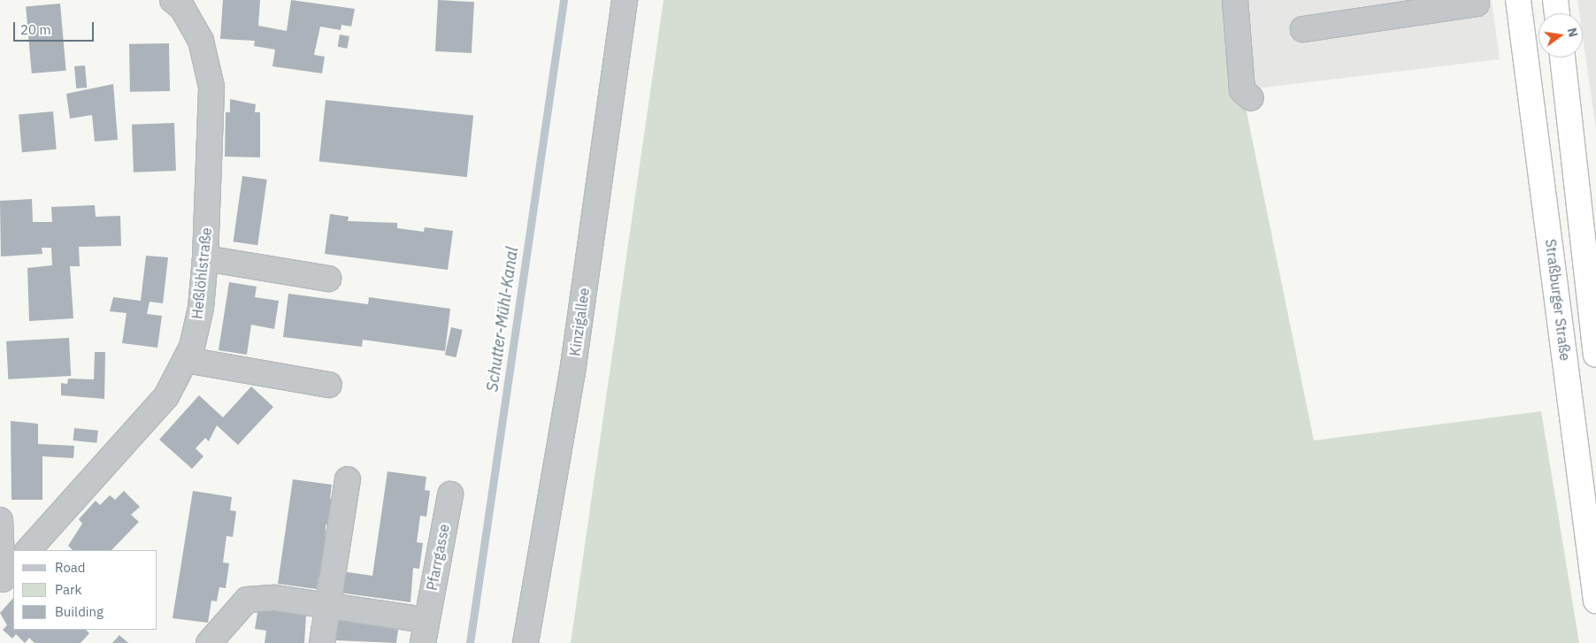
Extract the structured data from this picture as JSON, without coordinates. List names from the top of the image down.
{
  "streets": {
    "highway": ["Straßburger Straße"],
    "street": ["Heßlöhlstraße", "Kinzigallee", "Pfarrgasse"]
  },
  "water": ["Schutter-Mühl-Kanal"],
  "legend": ["Road", "Park", "Building"],
  "scale_bar": "20 m",
  "north": "right"
}
